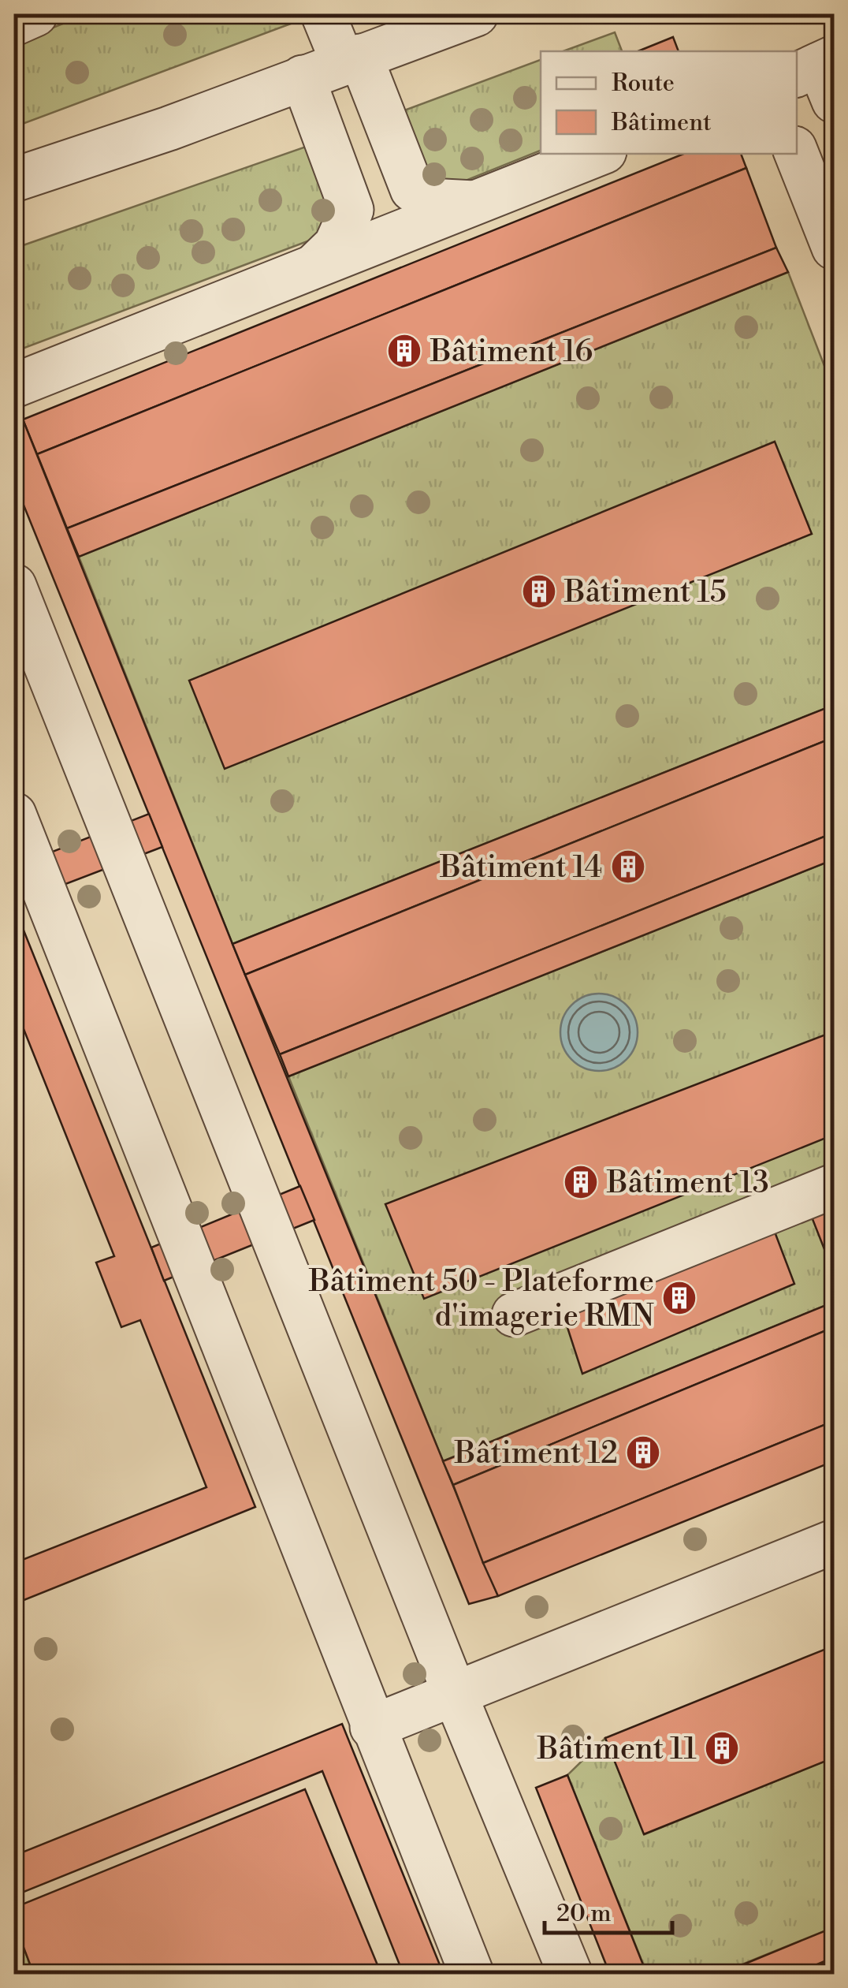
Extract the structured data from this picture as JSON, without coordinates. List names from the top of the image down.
{
  "places": {
    "building": [
      "Bâtiment 16",
      "Bâtiment 15",
      "Bâtiment 14",
      "Bâtiment 13",
      "Bâtiment 50 - Plateforme d'imagerie RMN",
      "Bâtiment 12",
      "Bâtiment 11"
    ]
  },
  "legend": ["Route", "Bâtiment"],
  "scale_bar": "20 m"
}
